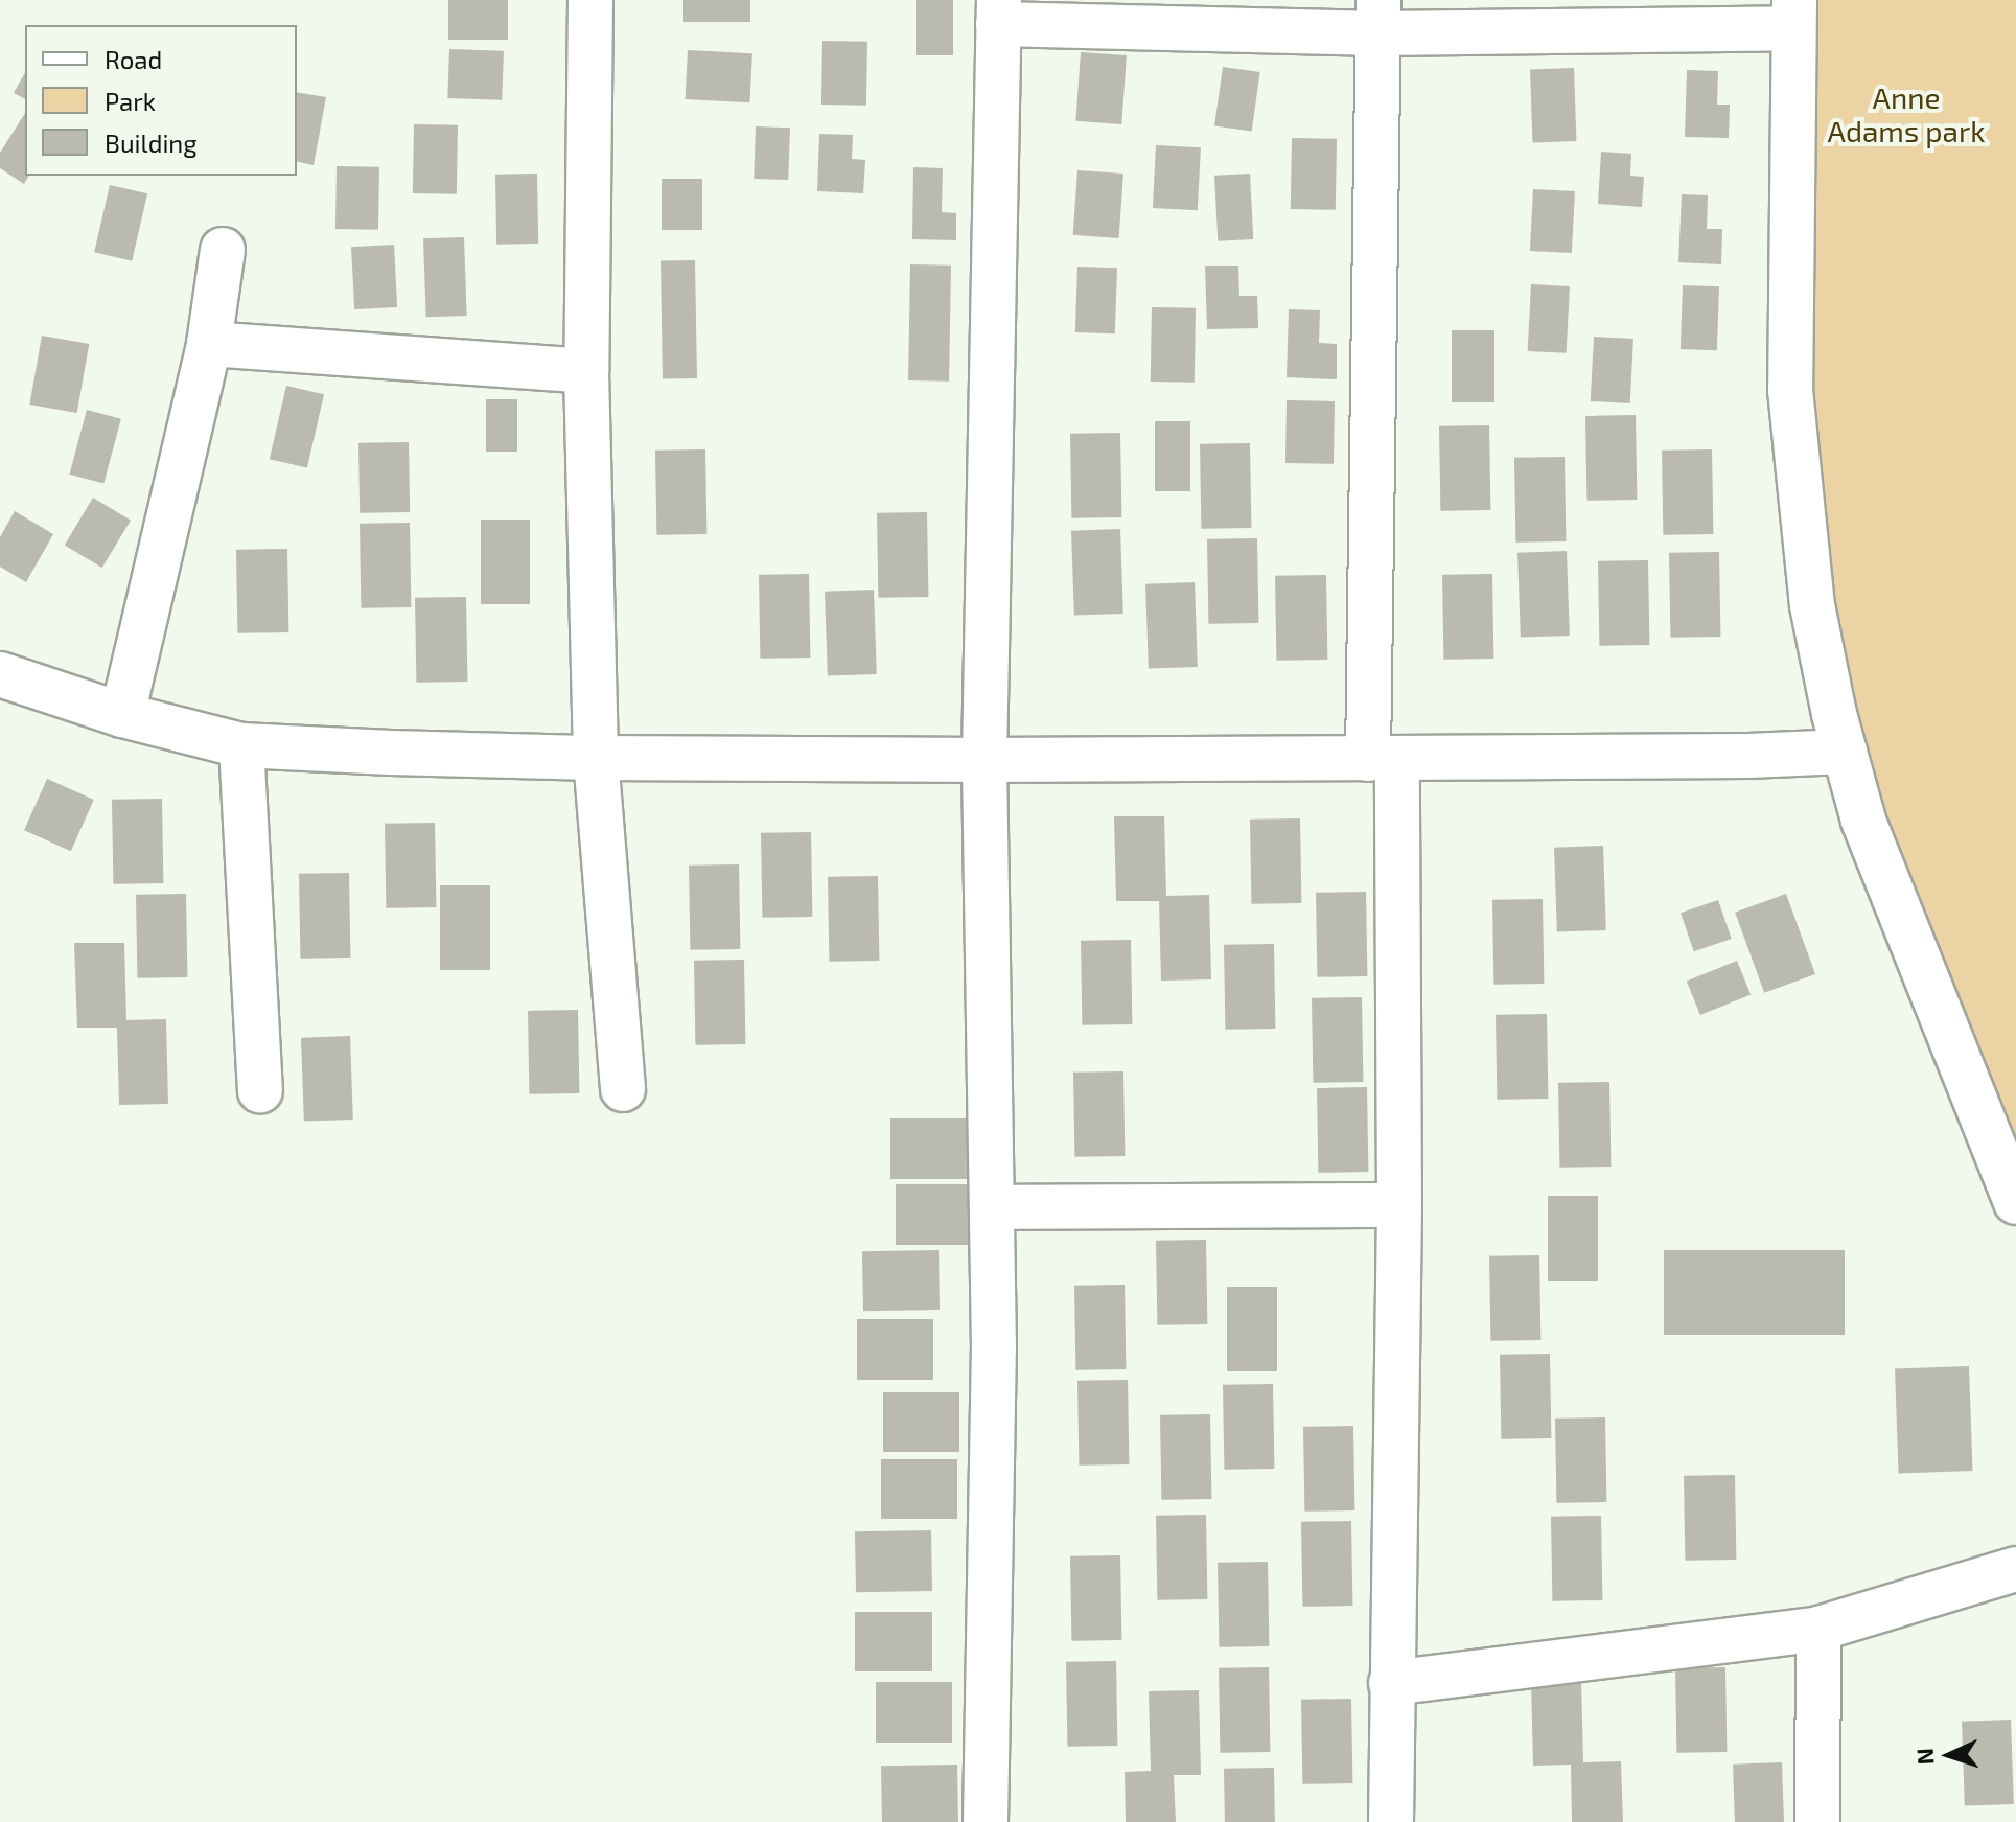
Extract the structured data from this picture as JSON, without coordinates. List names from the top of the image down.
{
  "parks": ["Anne Adams park"],
  "legend": ["Road", "Park", "Building"],
  "north": "left"
}
